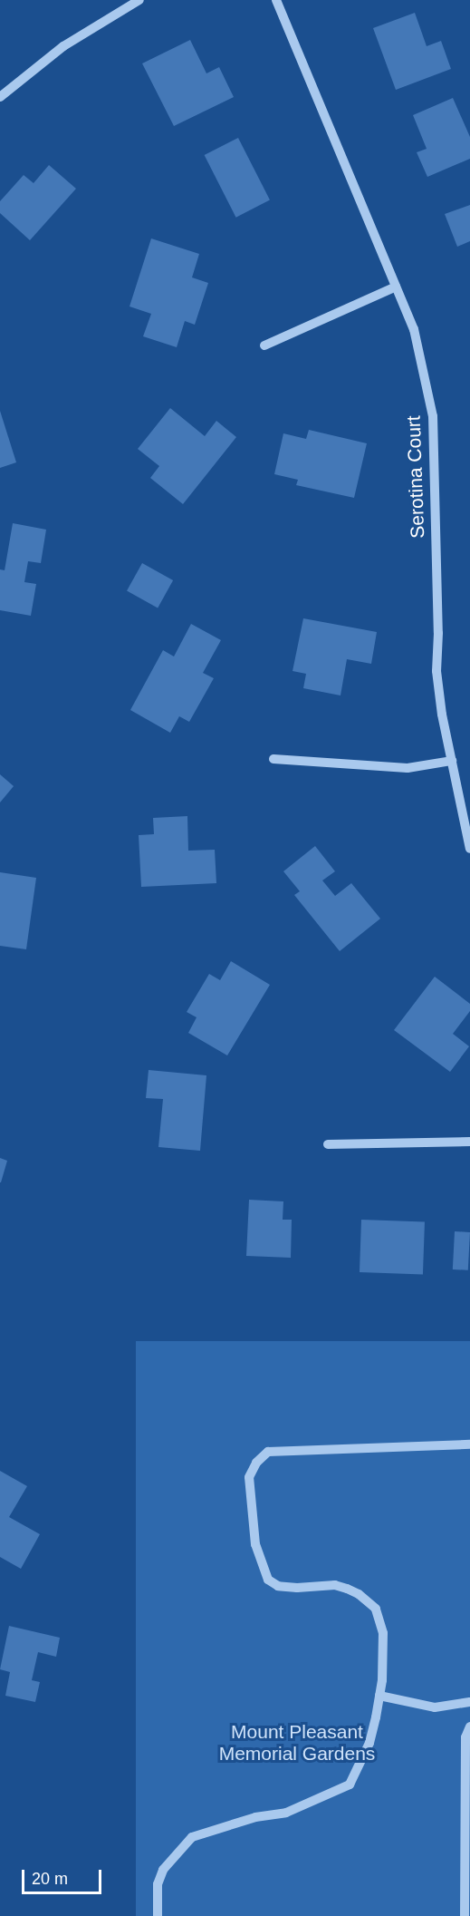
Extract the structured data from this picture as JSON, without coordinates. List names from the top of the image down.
{
  "streets": {
    "street": ["Serotina Court"]
  },
  "parks": ["Mount Pleasant Memorial Gardens"],
  "scale_bar": "20 m"
}
